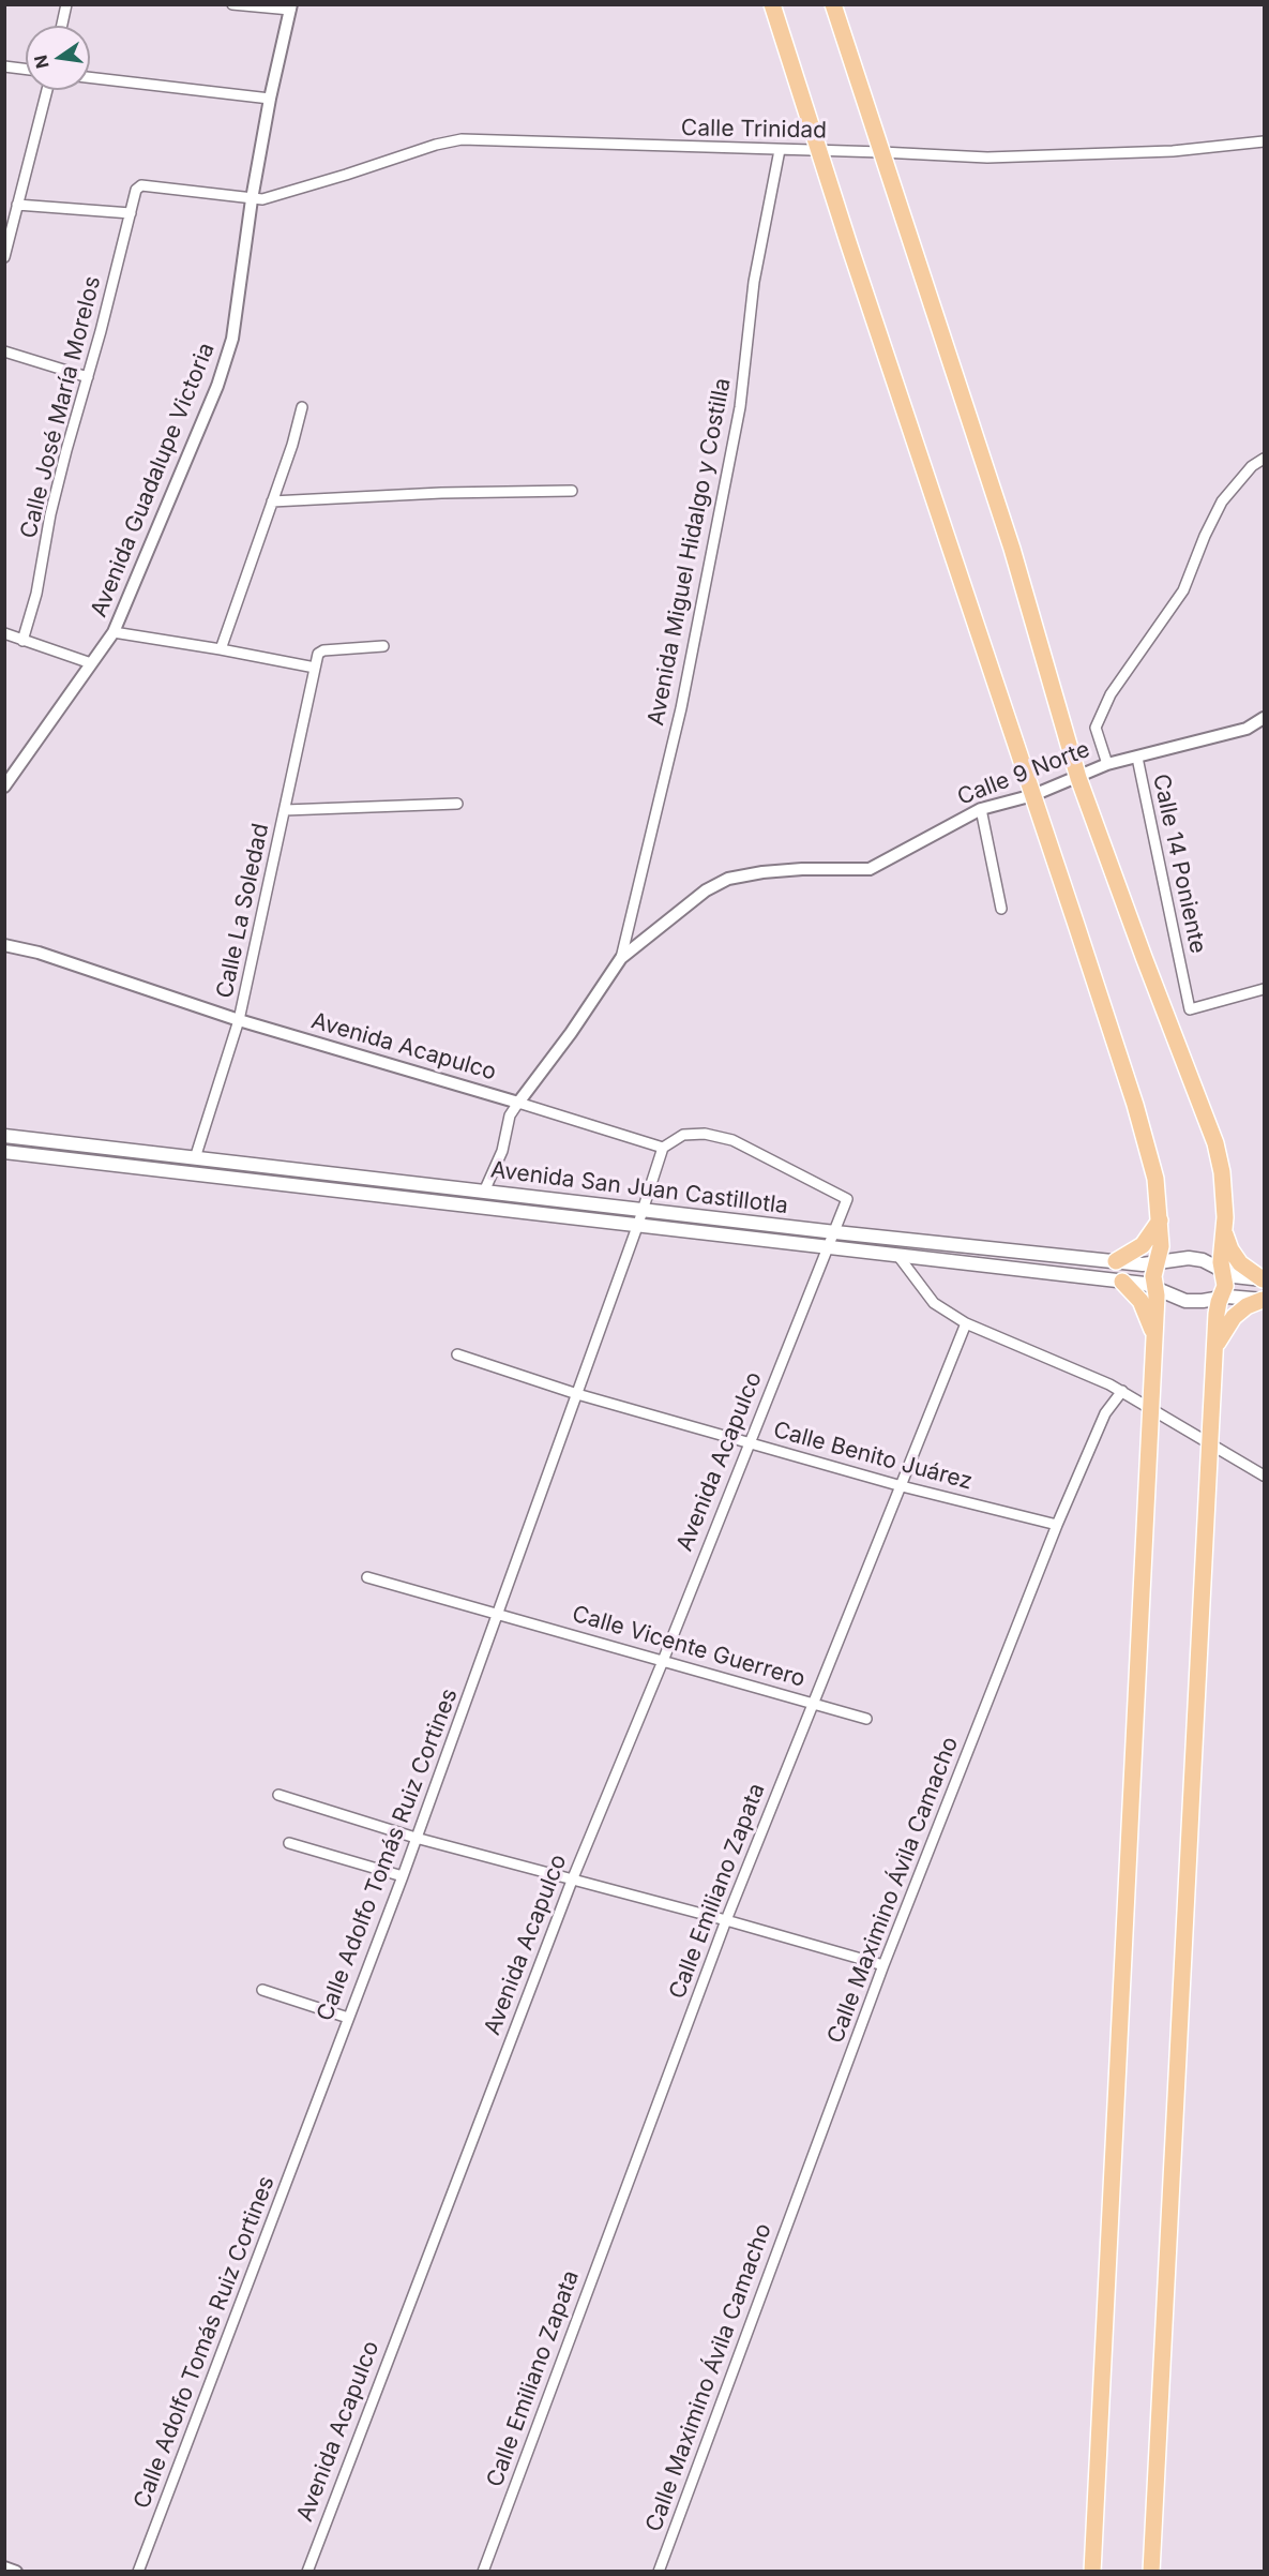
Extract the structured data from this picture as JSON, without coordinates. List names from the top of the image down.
{
  "streets": {
    "main road": ["Avenida San Juan Castillotla"],
    "street": [
      "Calle Trinidad",
      "Calle José María Morelos",
      "Avenida Guadalupe Victoria",
      "Avenida Miguel Hidalgo y Costilla",
      "Calle 9 Norte",
      "Calle 14 Poniente",
      "Calle La Soledad",
      "Avenida Acapulco",
      "Calle Benito Juárez",
      "Calle Vicente Guerrero",
      "Calle Adolfo Tomás Ruiz Cortines",
      "Calle Maximino Ávila Camacho",
      "Calle Emiliano Zapata"
    ]
  },
  "crossings": [
    ["Calle Trinidad", "Calle José María Morelos"],
    ["Calle Trinidad", "Avenida Guadalupe Victoria"],
    ["Calle Trinidad", "Avenida Miguel Hidalgo y Costilla"],
    ["Avenida Miguel Hidalgo y Costilla", "Calle 9 Norte"],
    ["Calle 9 Norte", "Calle 14 Poniente"],
    ["Calle 9 Norte", "Avenida Acapulco"],
    ["Calle La Soledad", "Avenida Acapulco"],
    ["Calle La Soledad", "Avenida San Juan Castillotla"],
    ["Avenida Acapulco", "Avenida San Juan Castillotla"],
    ["Avenida Acapulco", "Calle Benito Juárez"],
    ["Avenida Acapulco", "Calle Vicente Guerrero"],
    ["Avenida Acapulco", "Calle Adolfo Tomás Ruiz Cortines"],
    ["Avenida San Juan Castillotla", "Calle Adolfo Tomás Ruiz Cortines"],
    ["Calle Benito Juárez", "Calle Adolfo Tomás Ruiz Cortines"],
    ["Calle Benito Juárez", "Calle Maximino Ávila Camacho"],
    ["Calle Benito Juárez", "Calle Emiliano Zapata"],
    ["Calle Vicente Guerrero", "Calle Adolfo Tomás Ruiz Cortines"],
    ["Calle Vicente Guerrero", "Calle Emiliano Zapata"]
  ],
  "north": "left"
}
